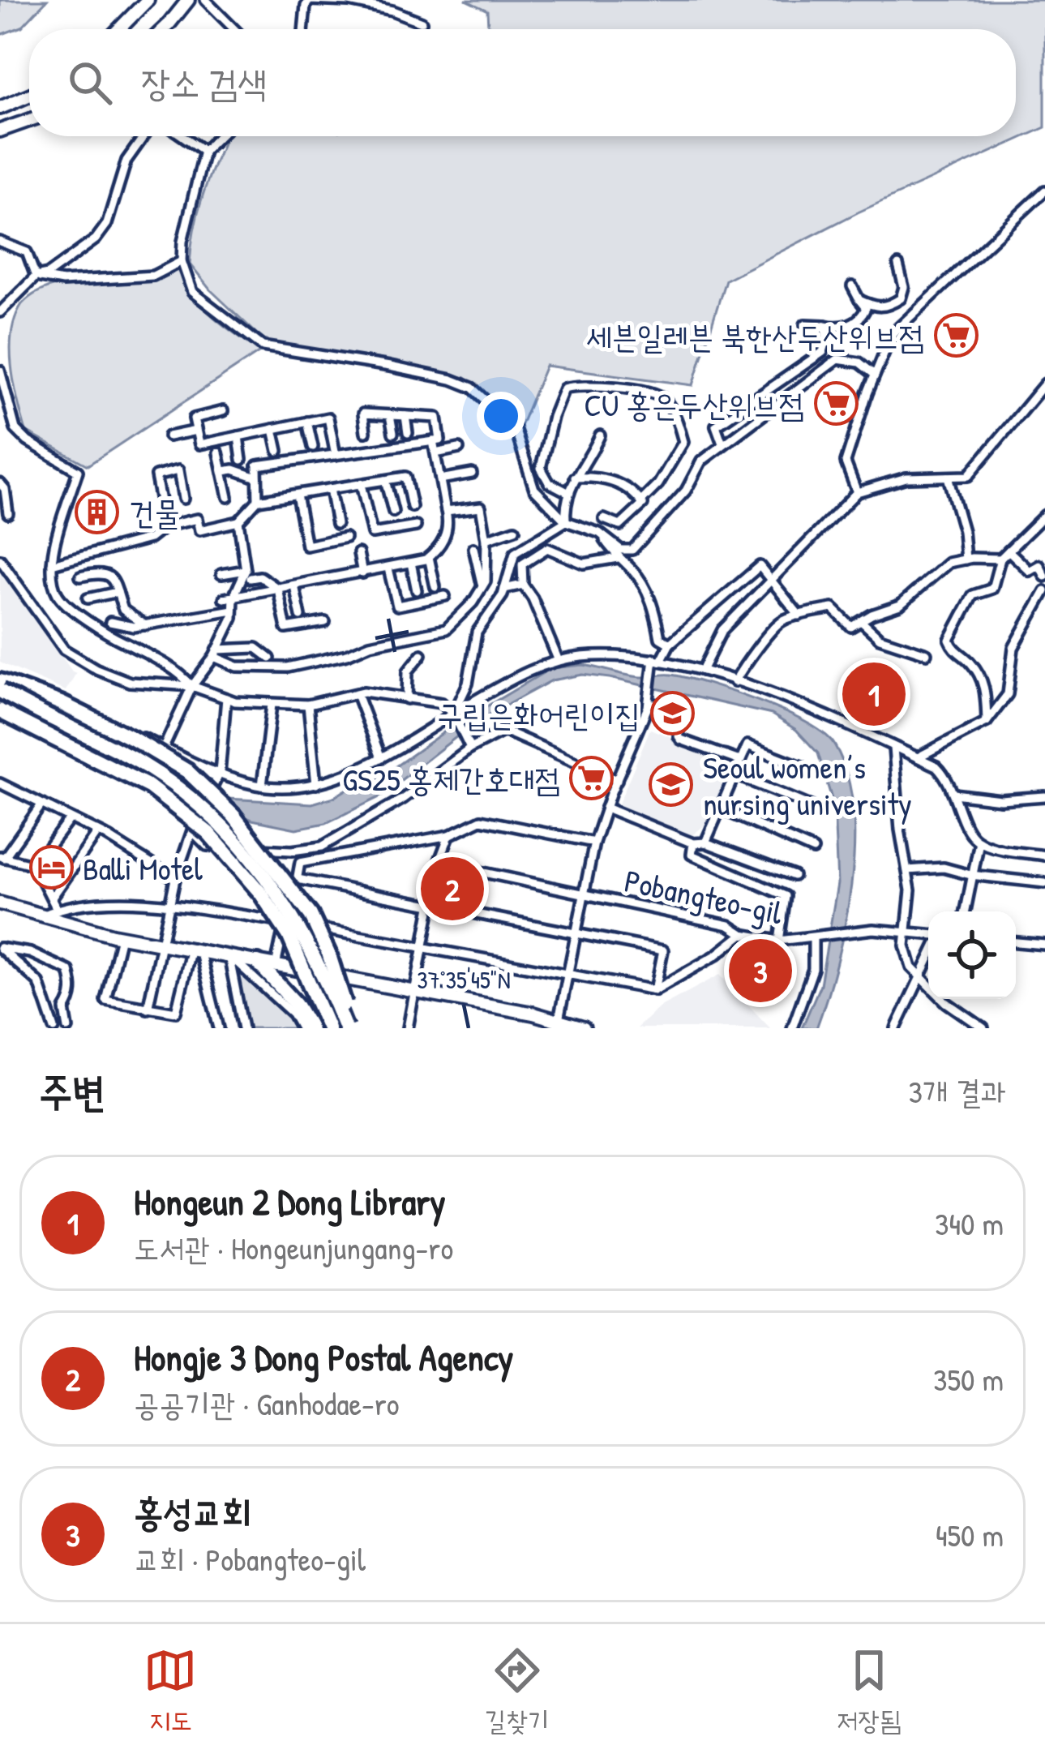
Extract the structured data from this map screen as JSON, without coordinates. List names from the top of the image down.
{
  "streets": {
    "street": ["Pobangteo-gil"]
  },
  "places": {
    "supermarket": ["세븐일레븐 북한산두산위브점", "CU 홍은두산위브점", "GS25 홍제간호대점"],
    "building": ["건물"],
    "school or university": ["구립은화어린이집", "Seoul women’s nursing university"],
    "hotel": ["Balli Motel"]
  },
  "page": {
    "search": "장소 검색",
    "pins": ["1", "2", "3"],
    "heading": ["주변", "3개 결과"],
    "list": [
      {
        "mark": "1",
        "name": "Hongeun 2 Dong Library",
        "note": "도서관 · Hongeunjungang-ro",
        "value": "340 m"
      },
      {
        "mark": "2",
        "name": "Hongje 3 Dong Postal Agency",
        "note": "공공기관 · Ganhodae-ro",
        "value": "350 m"
      },
      {
        "mark": "3",
        "name": "홍성교회",
        "note": "교회 · Pobangteo-gil",
        "value": "450 m"
      }
    ],
    "nav": ["지도", "길찾기", "저장됨"]
  },
  "coordinates": ["37°35'45\"N"]
}
